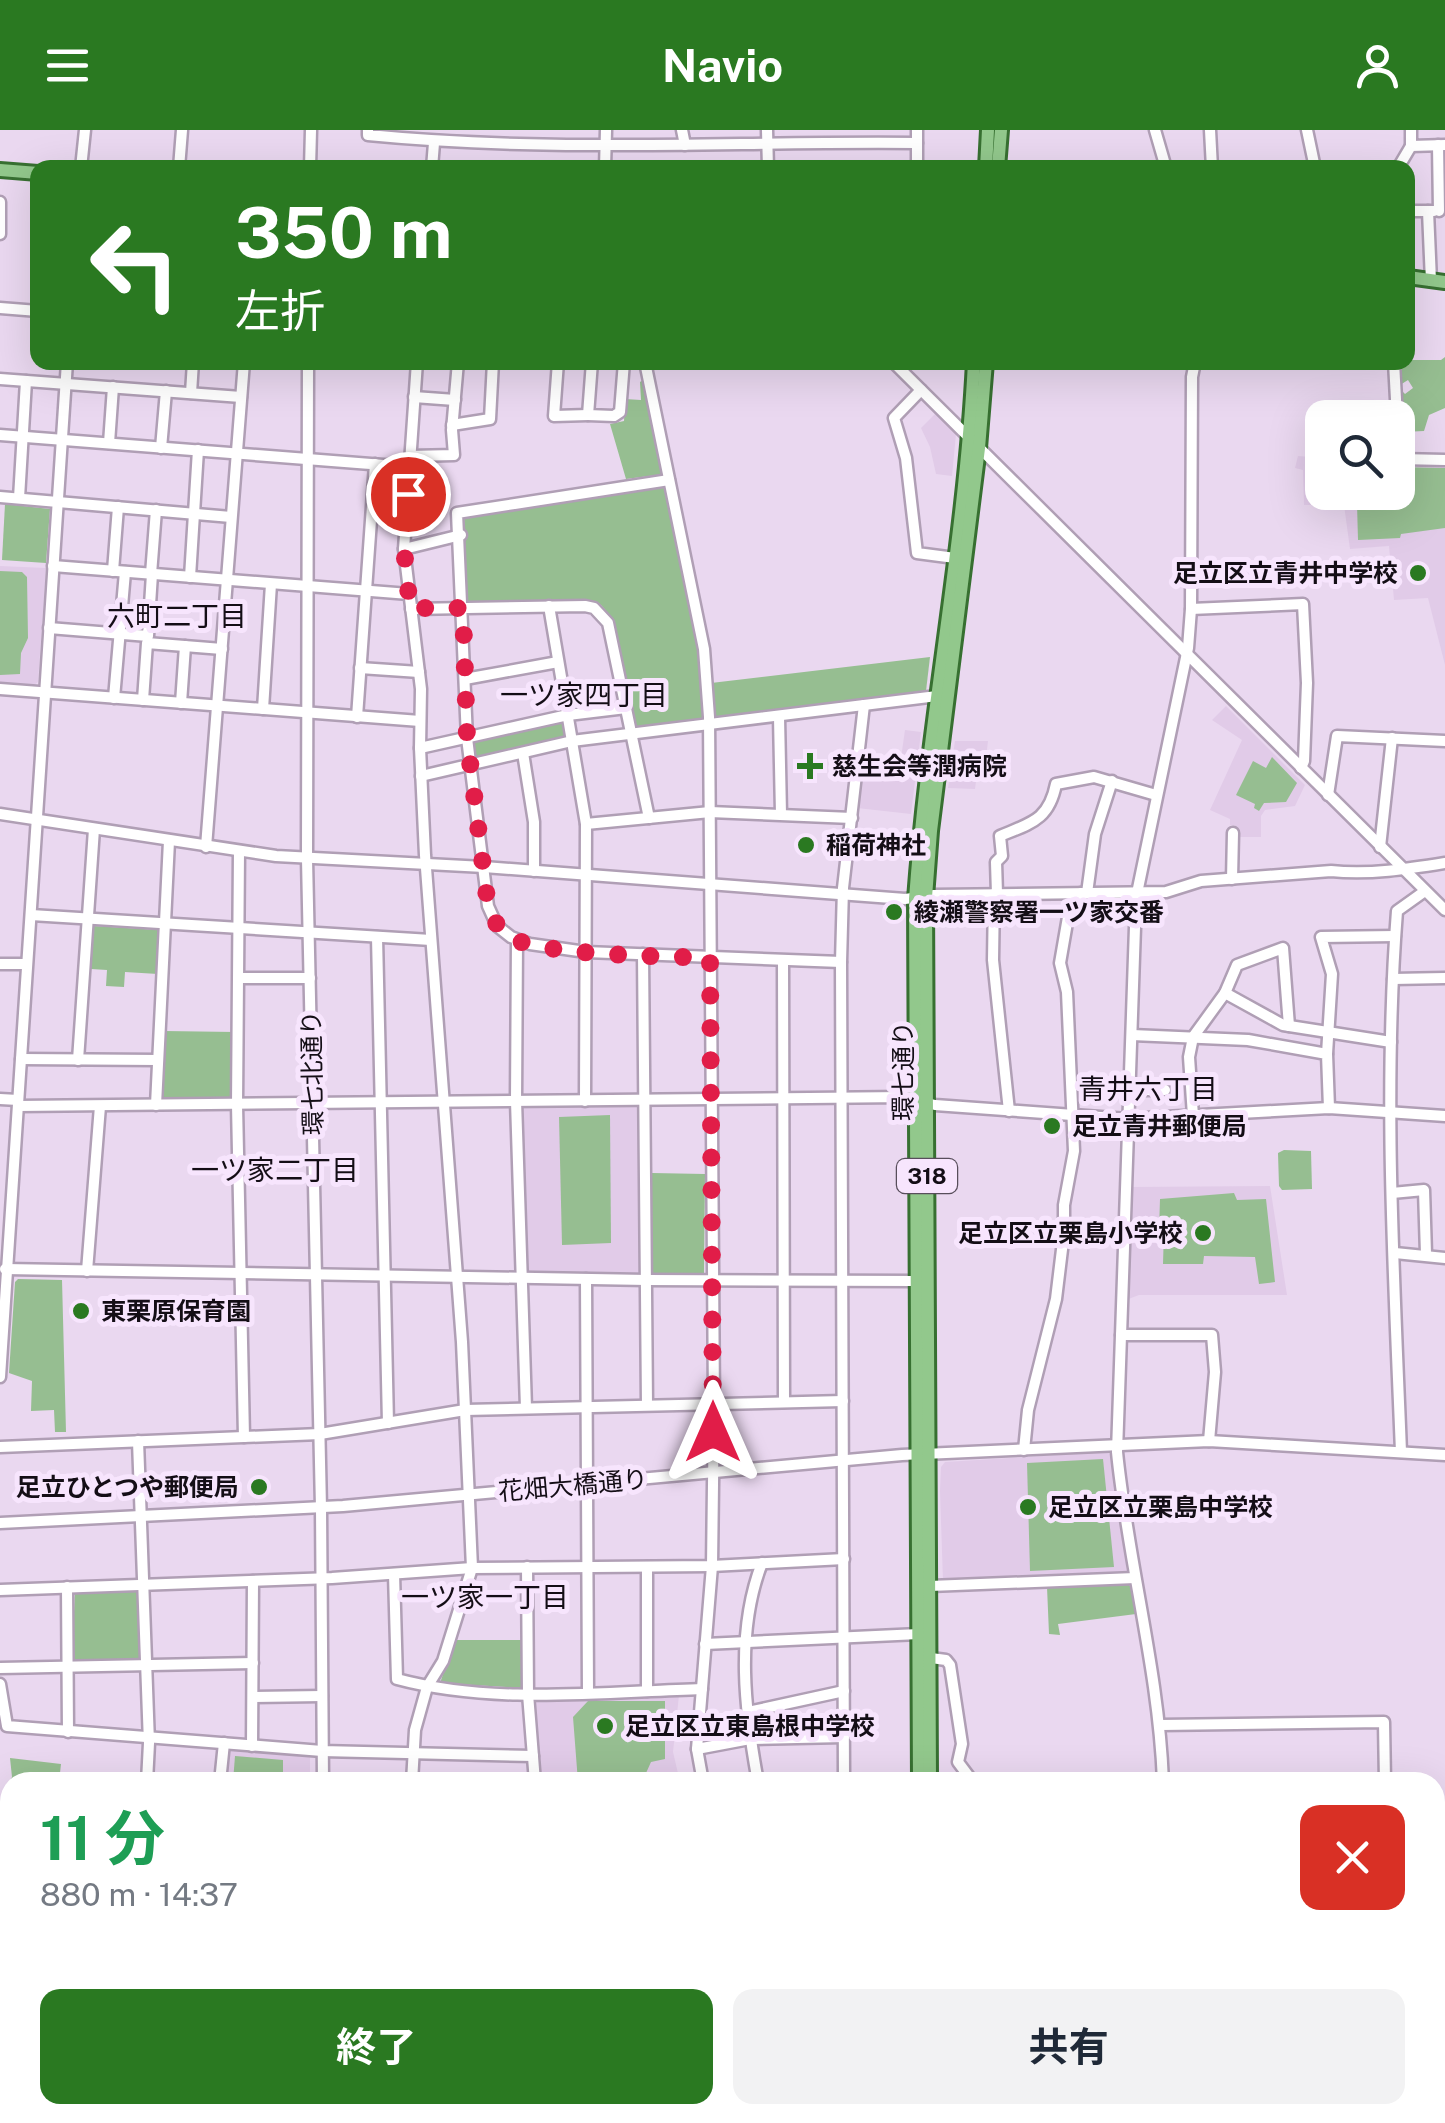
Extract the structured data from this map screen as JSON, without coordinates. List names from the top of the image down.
{
  "streets": {
    "main road": ["環七通り", "318"],
    "street": ["環七北通り", "花畑大橋通り"]
  },
  "crossings": [
    ["環七通り", "花畑大橋通り"],
    ["環七北通り", "花畑大橋通り"]
  ],
  "districts": [
    "六町二丁目",
    "一ツ家四丁目",
    "青井六丁目",
    "一ツ家二丁目",
    "一ツ家一丁目"
  ],
  "places": {
    "other": [
      "足立区立青井中学校",
      "稲荷神社",
      "綾瀬警察署一ツ家交番",
      "足立青井郵便局",
      "足立区立栗島小学校",
      "東栗原保育園",
      "足立ひとつや郵便局",
      "足立区立栗島中学校",
      "足立区立東島根中学校"
    ],
    "health": ["慈生会等潤病院"]
  },
  "page": {
    "header": "Navio",
    "turn": ["350 m", "左折"],
    "heading": ["11 分", "880 m · 14:37"],
    "buttons": ["終了", "共有"]
  }
}
